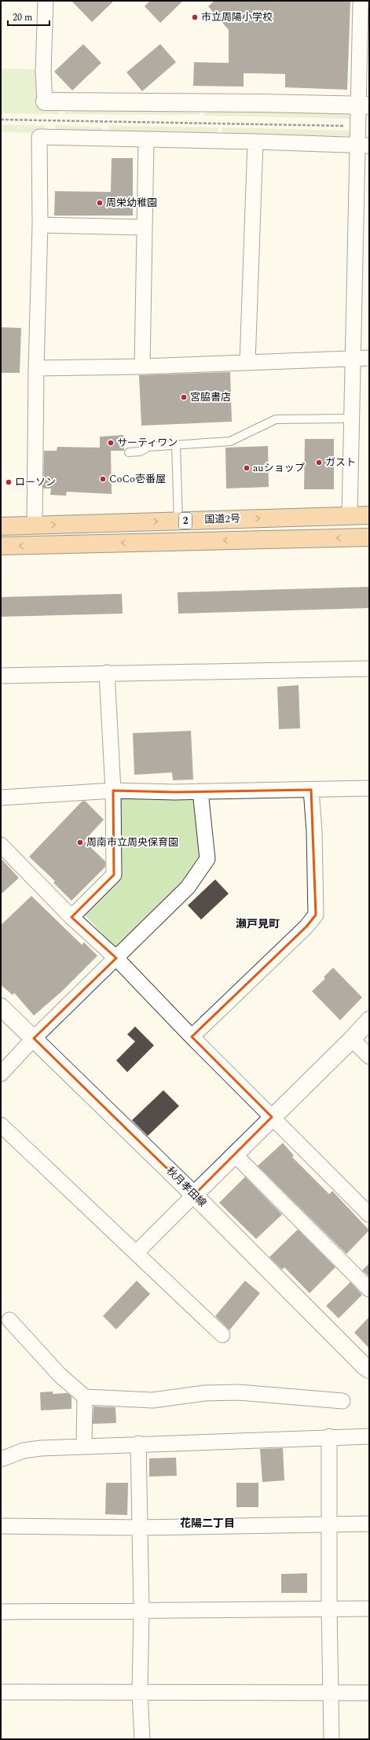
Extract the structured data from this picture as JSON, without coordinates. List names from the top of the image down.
{
  "streets": {
    "highway": ["国道2号", "2"],
    "street": ["秋月孝田線"]
  },
  "districts": ["瀬戸見町", "花陽二丁目"],
  "places": [
    "市立周陽小学校",
    "周栄幼稚園",
    "宮脇書店",
    "サーティワン",
    "ガスト",
    "auショップ",
    "CoCo壱番屋",
    "ローソン",
    "周南市立周央保育園"
  ],
  "scale_bar": "20 m"
}
